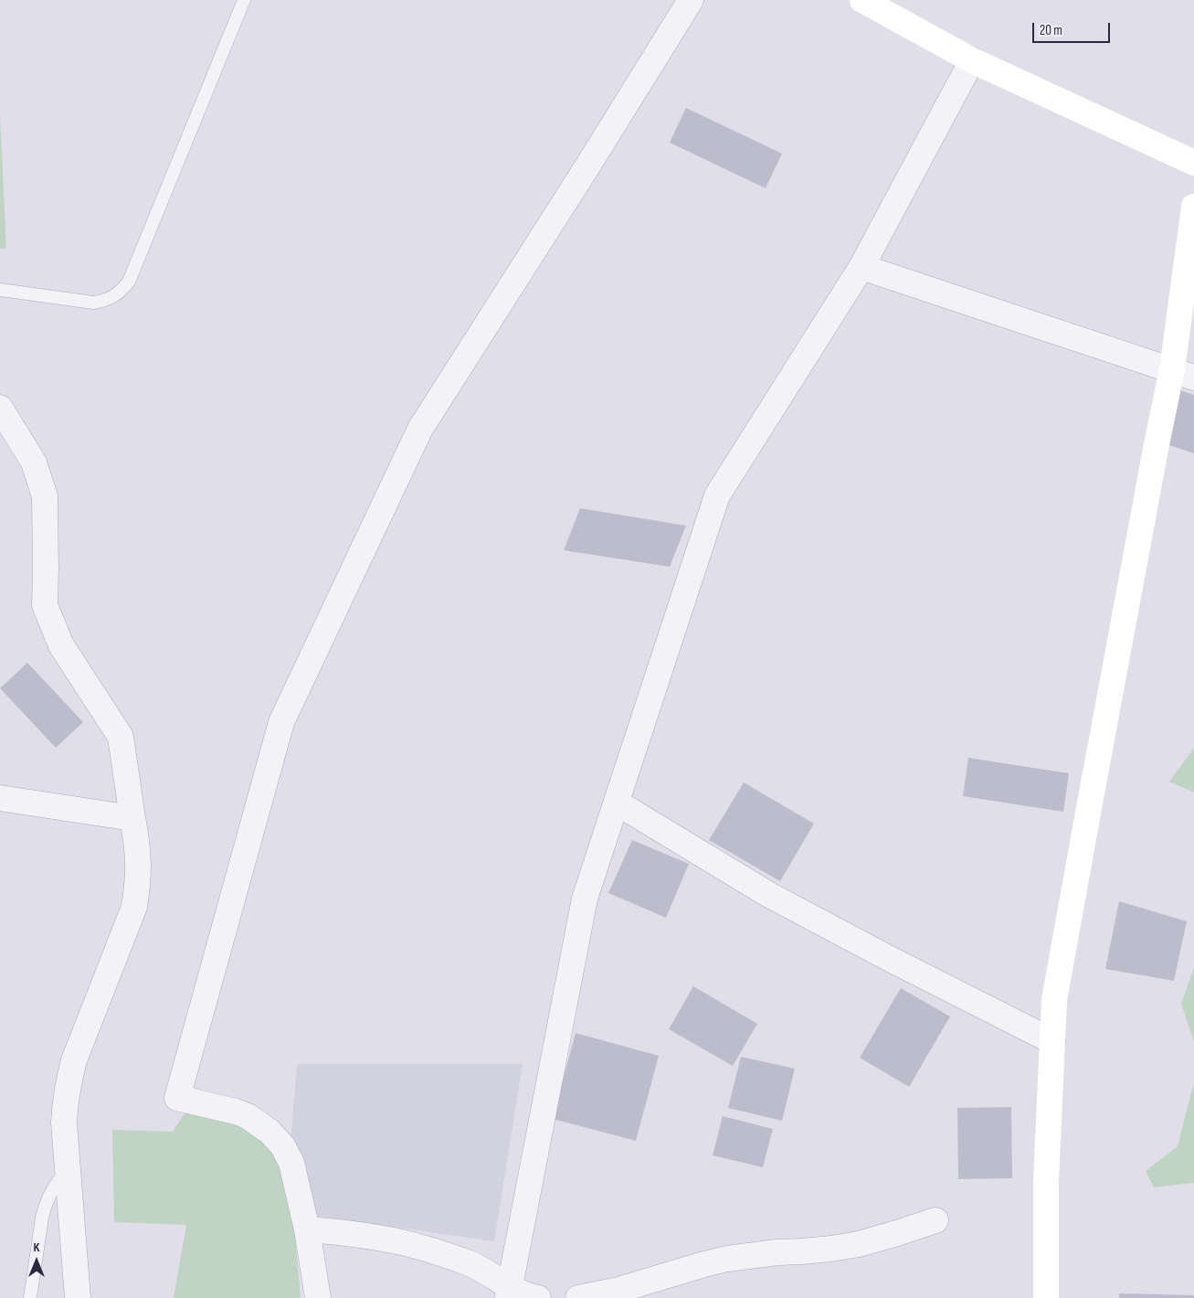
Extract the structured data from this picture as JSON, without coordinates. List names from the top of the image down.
{
  "scale_bar": "20 m",
  "north": "top"
}
